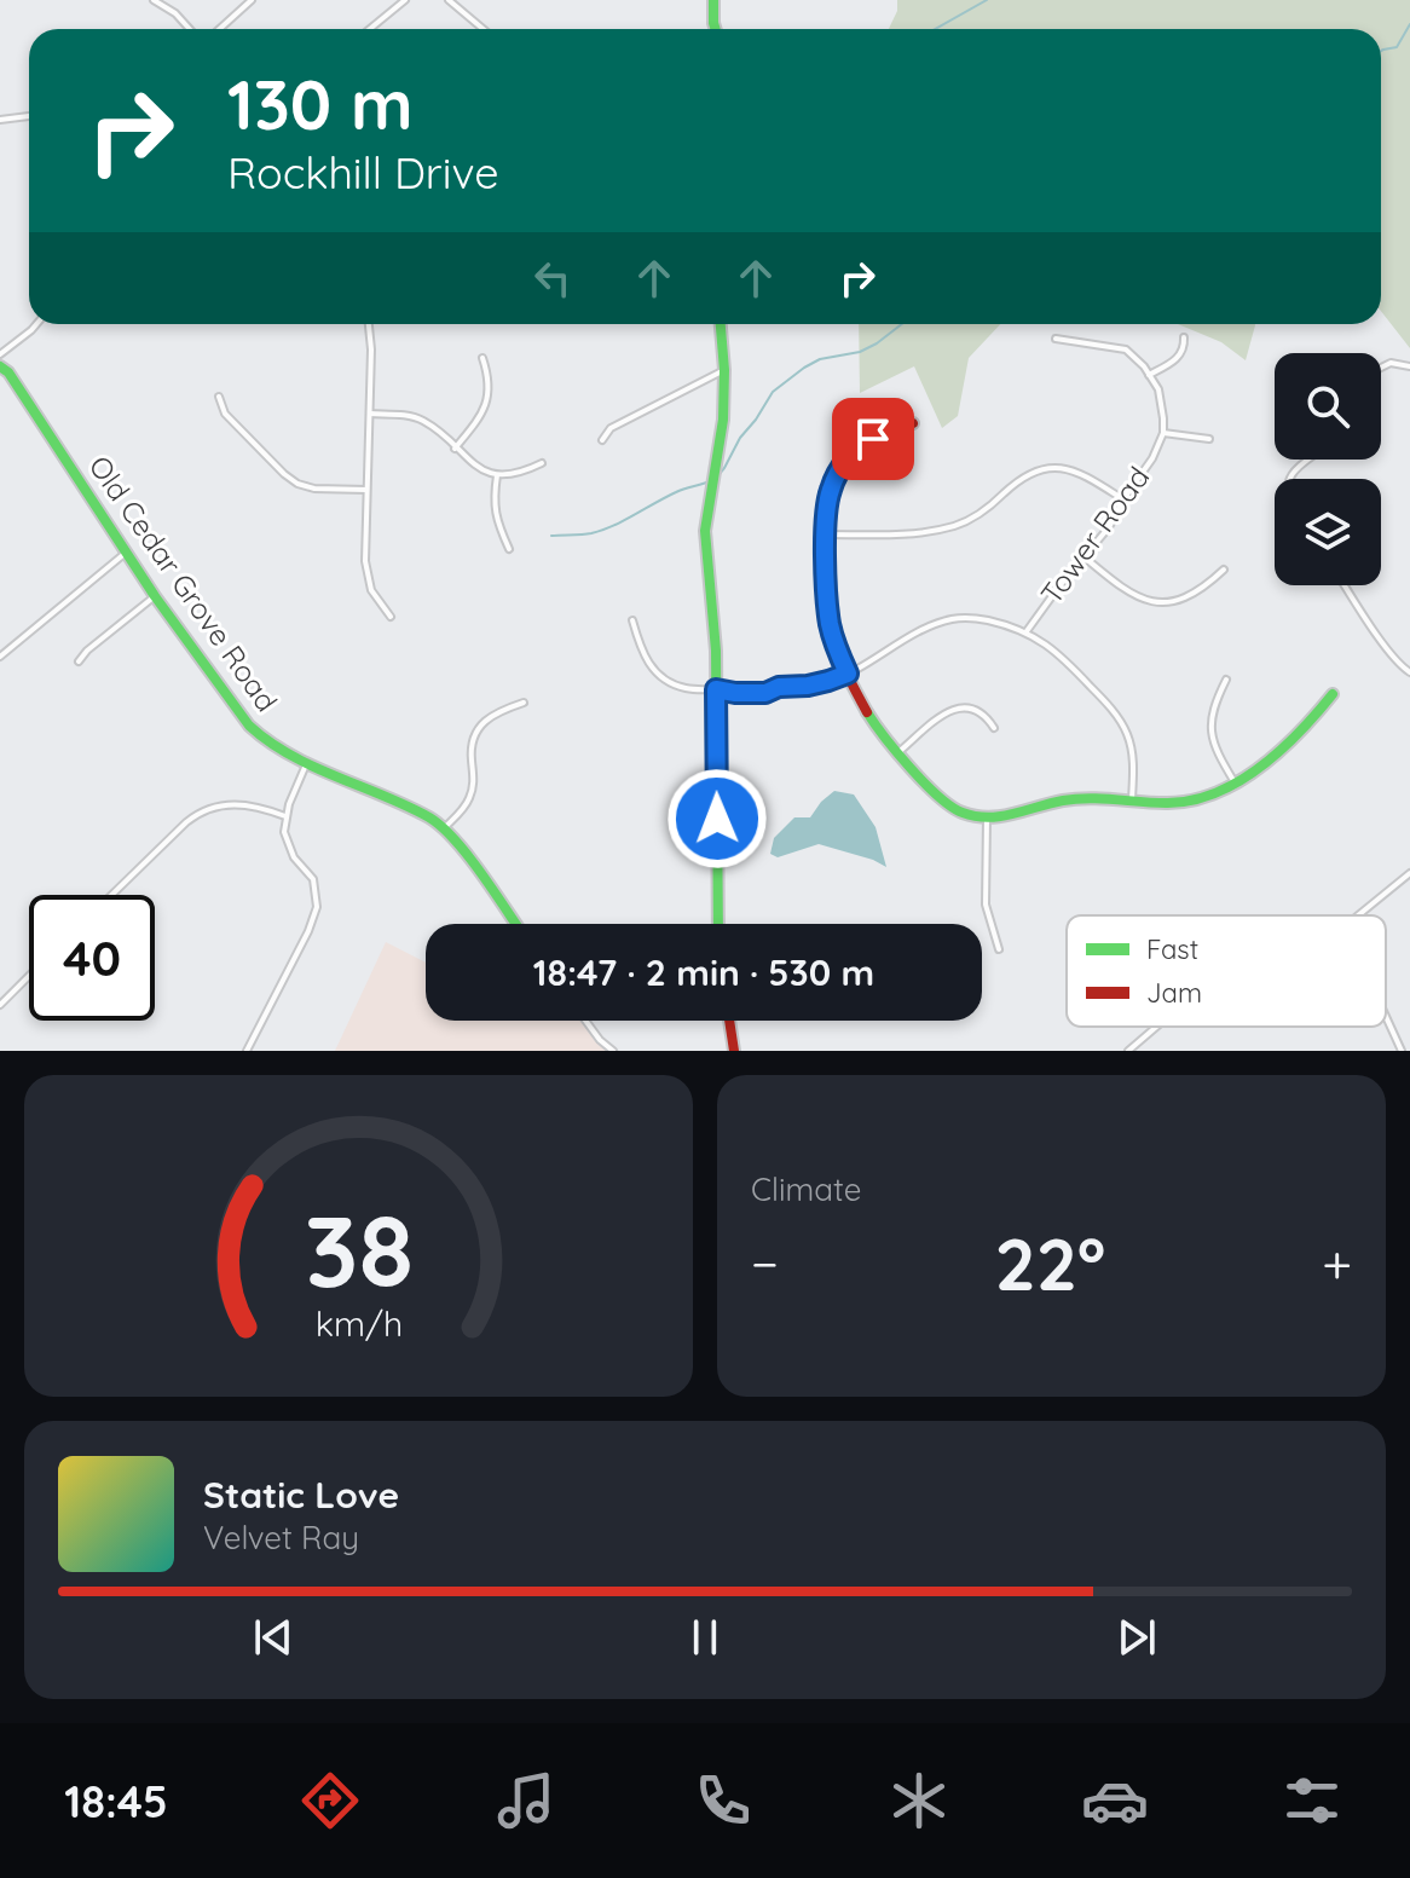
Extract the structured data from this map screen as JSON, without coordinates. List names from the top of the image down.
{
  "streets": {
    "street": ["Tower Road", "Old Cedar Grove Road"]
  },
  "legend": ["Fast", "Jam"],
  "page": {
    "turn": ["130 m", "Rockhill Drive"],
    "limit": "40",
    "trip": "18:47 · 2 min · 530 m",
    "tile": "Climate",
    "heat": ["−", "22°", "+"],
    "song": ["Static Love", "Velvet Ray"],
    "tabs": "18:45",
    "gauge": ["38", "km/h"]
  }
}
